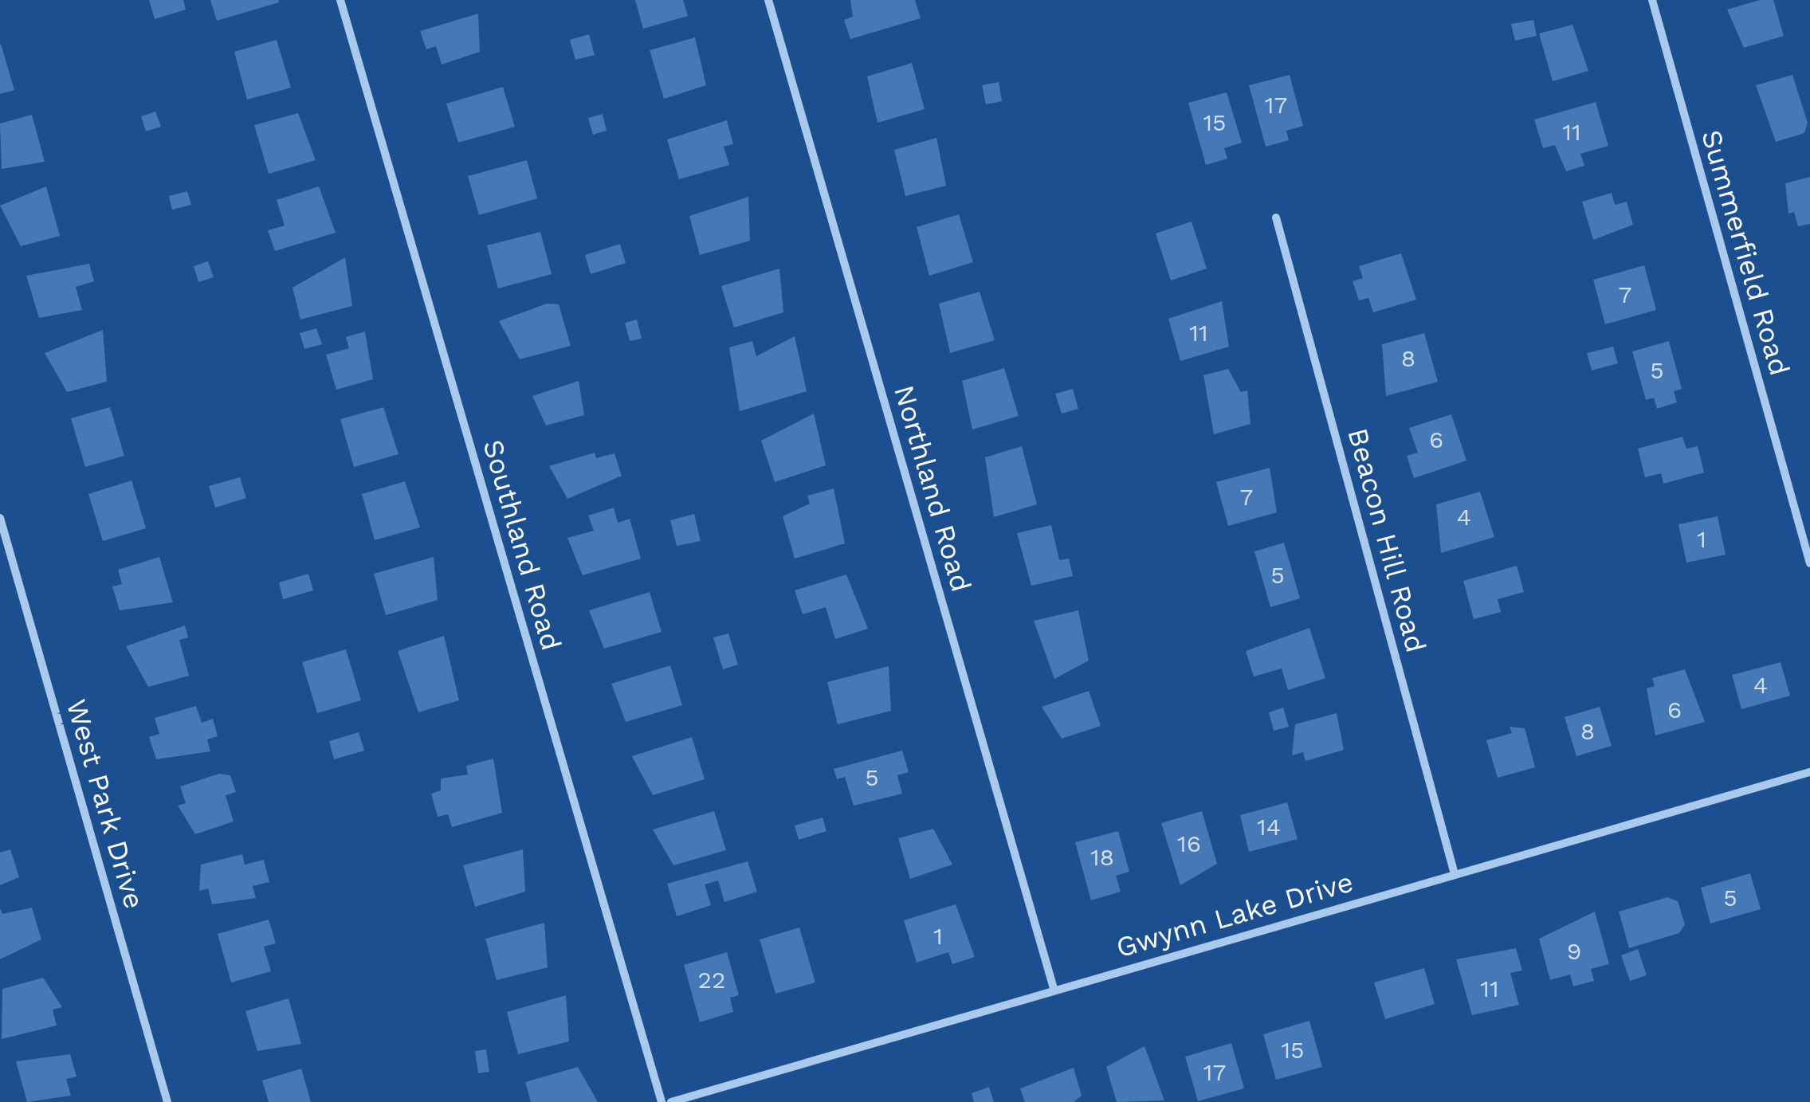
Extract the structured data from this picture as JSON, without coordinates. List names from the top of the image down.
{
  "streets": {
    "street": [
      "Summerfield Road",
      "Northland Road",
      "Beacon Hill Road",
      "Southland Road",
      "West Park Drive",
      "Gwynn Lake Drive"
    ]
  },
  "crossings": [
    ["Northland Road", "Gwynn Lake Drive"],
    ["Beacon Hill Road", "Gwynn Lake Drive"]
  ],
  "house_numbers": [
    "17",
    "15",
    "11",
    "7",
    "11",
    "8",
    "5",
    "6",
    "7",
    "4",
    "1",
    "5",
    "4",
    "6",
    "8",
    "5",
    "14",
    "16",
    "18",
    "5",
    "1",
    "9",
    "22",
    "11",
    "15",
    "17"
  ]
}
